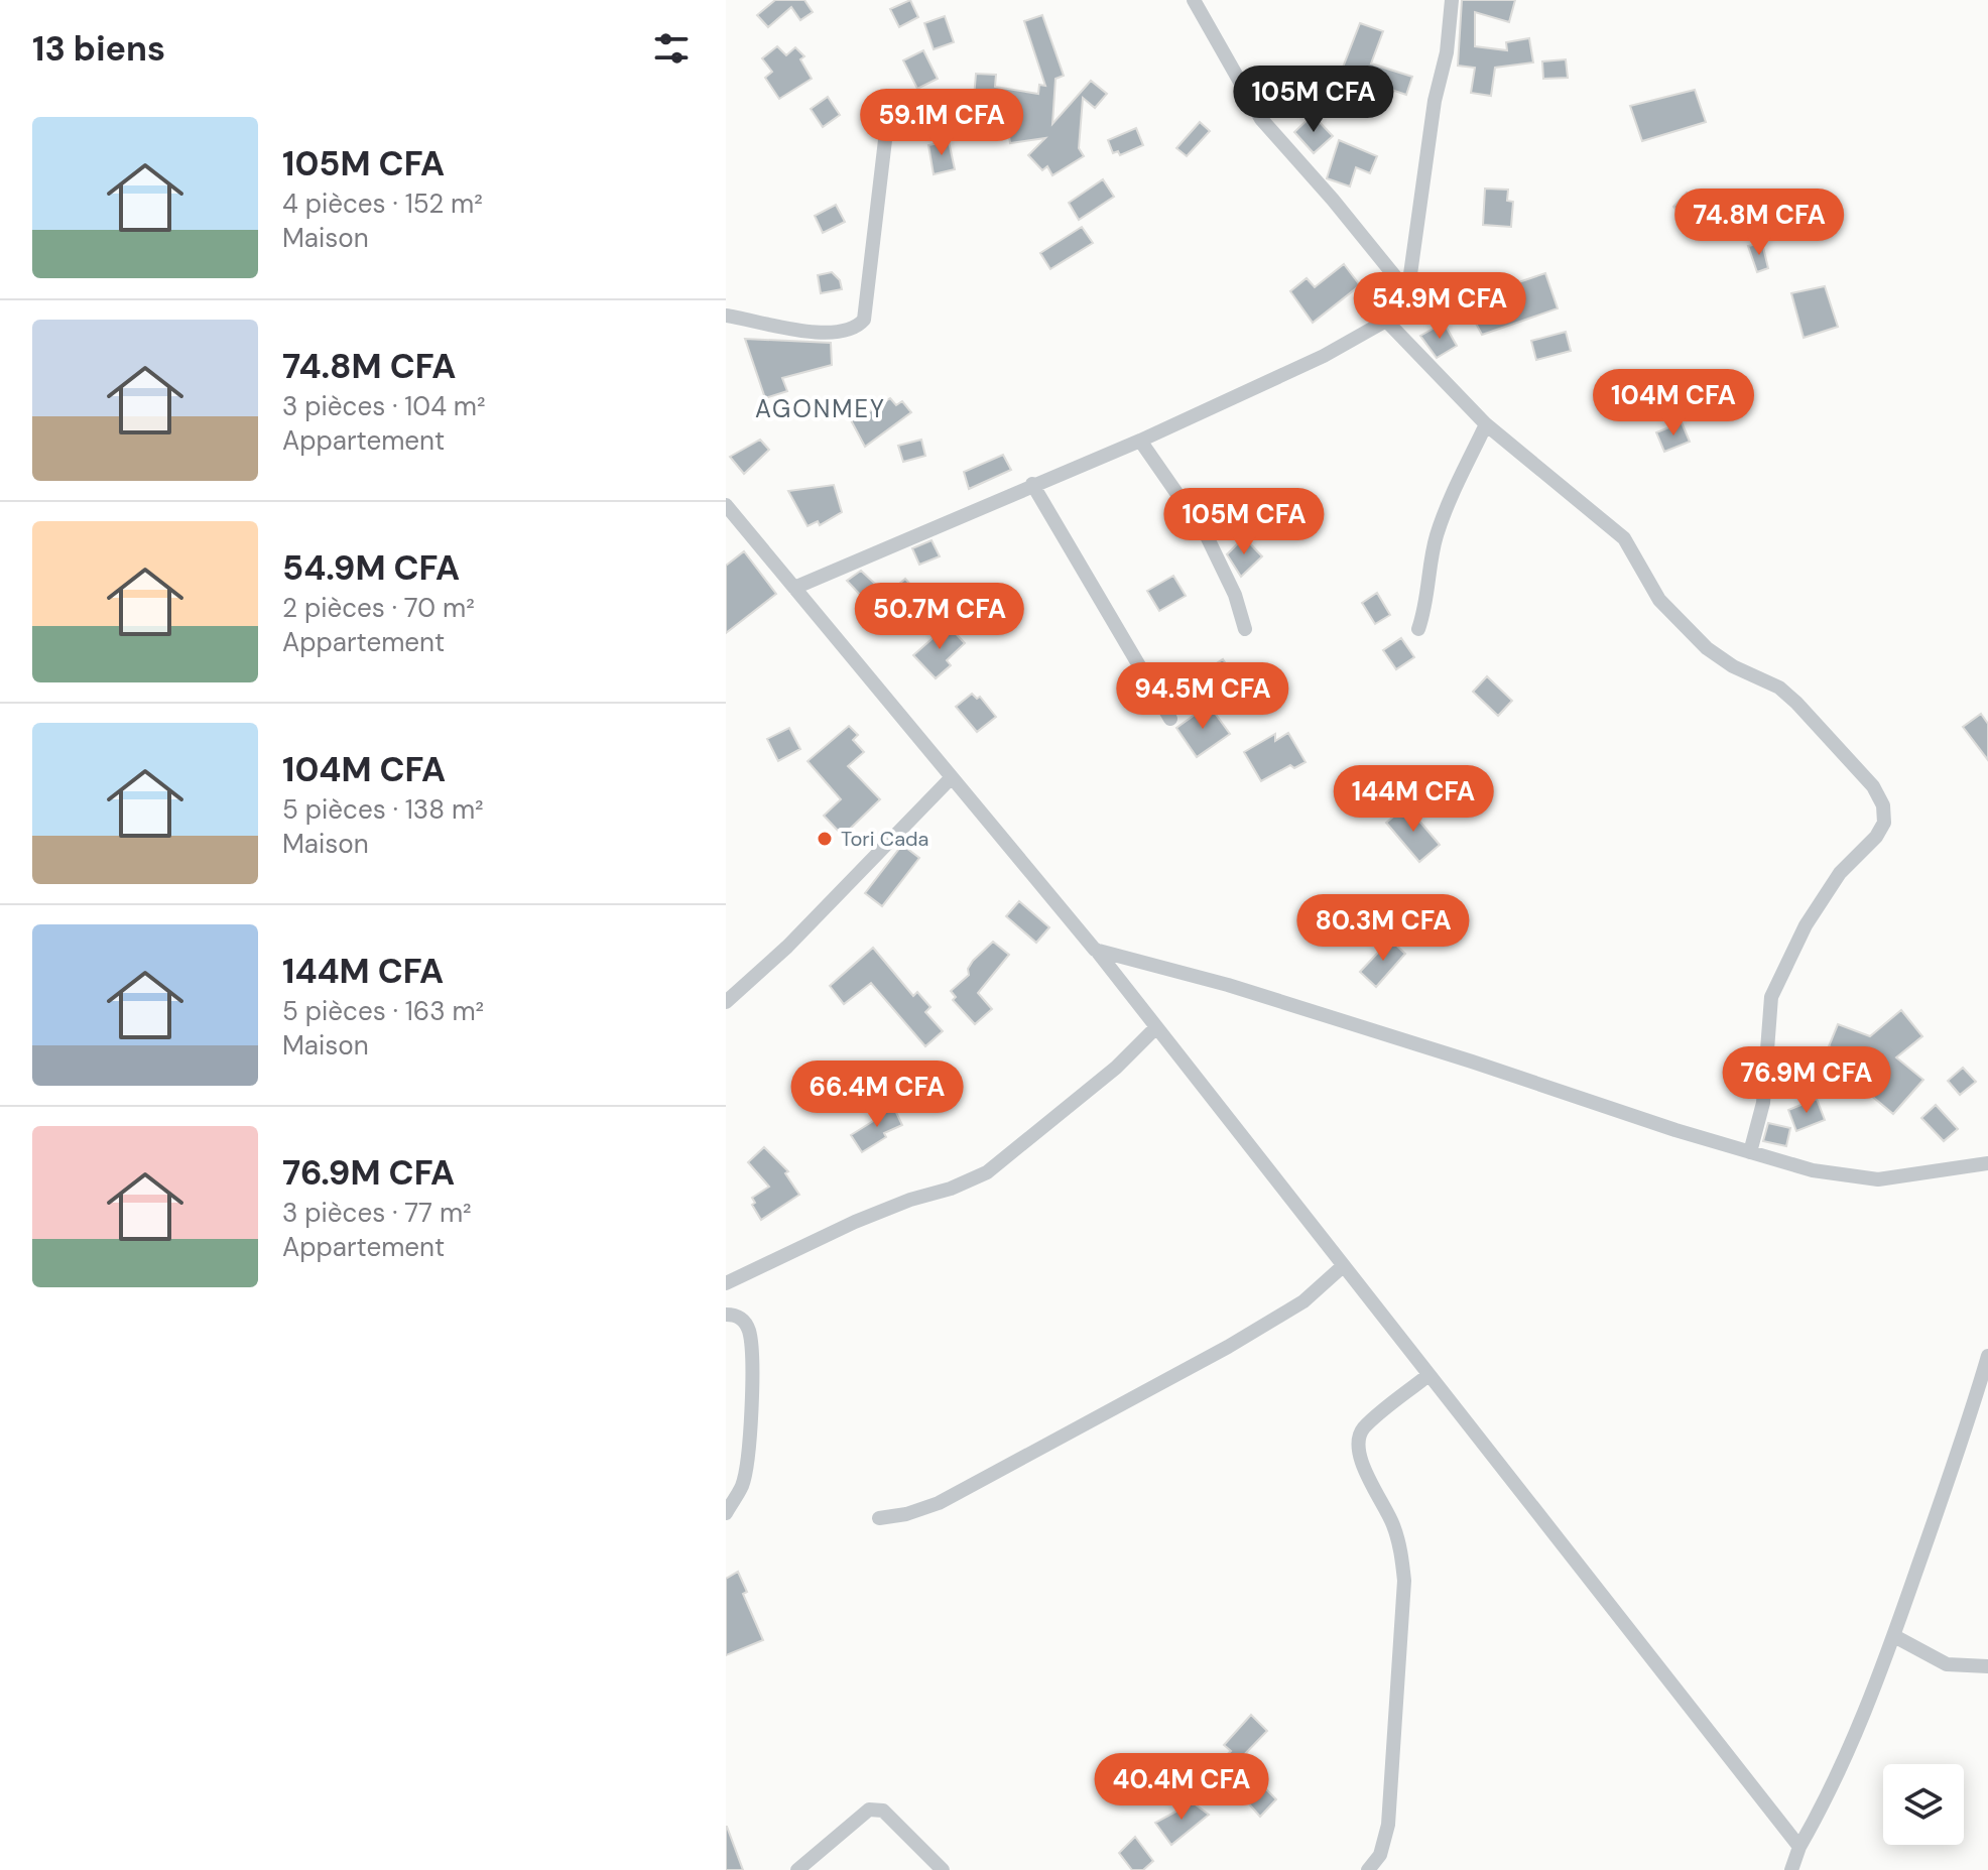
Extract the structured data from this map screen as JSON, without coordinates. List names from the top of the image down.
{
  "districts": ["AGONMEY"],
  "places": ["Tori Cada"],
  "page": {
    "heading": "13 biens",
    "price": [
      "105M CFA",
      "59.1M CFA",
      "74.8M CFA",
      "54.9M CFA",
      "104M CFA",
      "105M CFA",
      "50.7M CFA",
      "94.5M CFA",
      "144M CFA",
      "80.3M CFA",
      "76.9M CFA",
      "66.4M CFA",
      "40.4M CFA"
    ],
    "list": [
      {
        "name": "105M CFA",
        "note": "4 pièces · 152 m² · Maison"
      },
      {
        "name": "74.8M CFA",
        "note": "3 pièces · 104 m² · Appartement"
      },
      {
        "name": "54.9M CFA",
        "note": "2 pièces · 70 m² · Appartement"
      },
      {
        "name": "104M CFA",
        "note": "5 pièces · 138 m² · Maison"
      },
      {
        "name": "144M CFA",
        "note": "5 pièces · 163 m² · Maison"
      },
      {
        "name": "76.9M CFA",
        "note": "3 pièces · 77 m² · Appartement"
      }
    ]
  }
}
